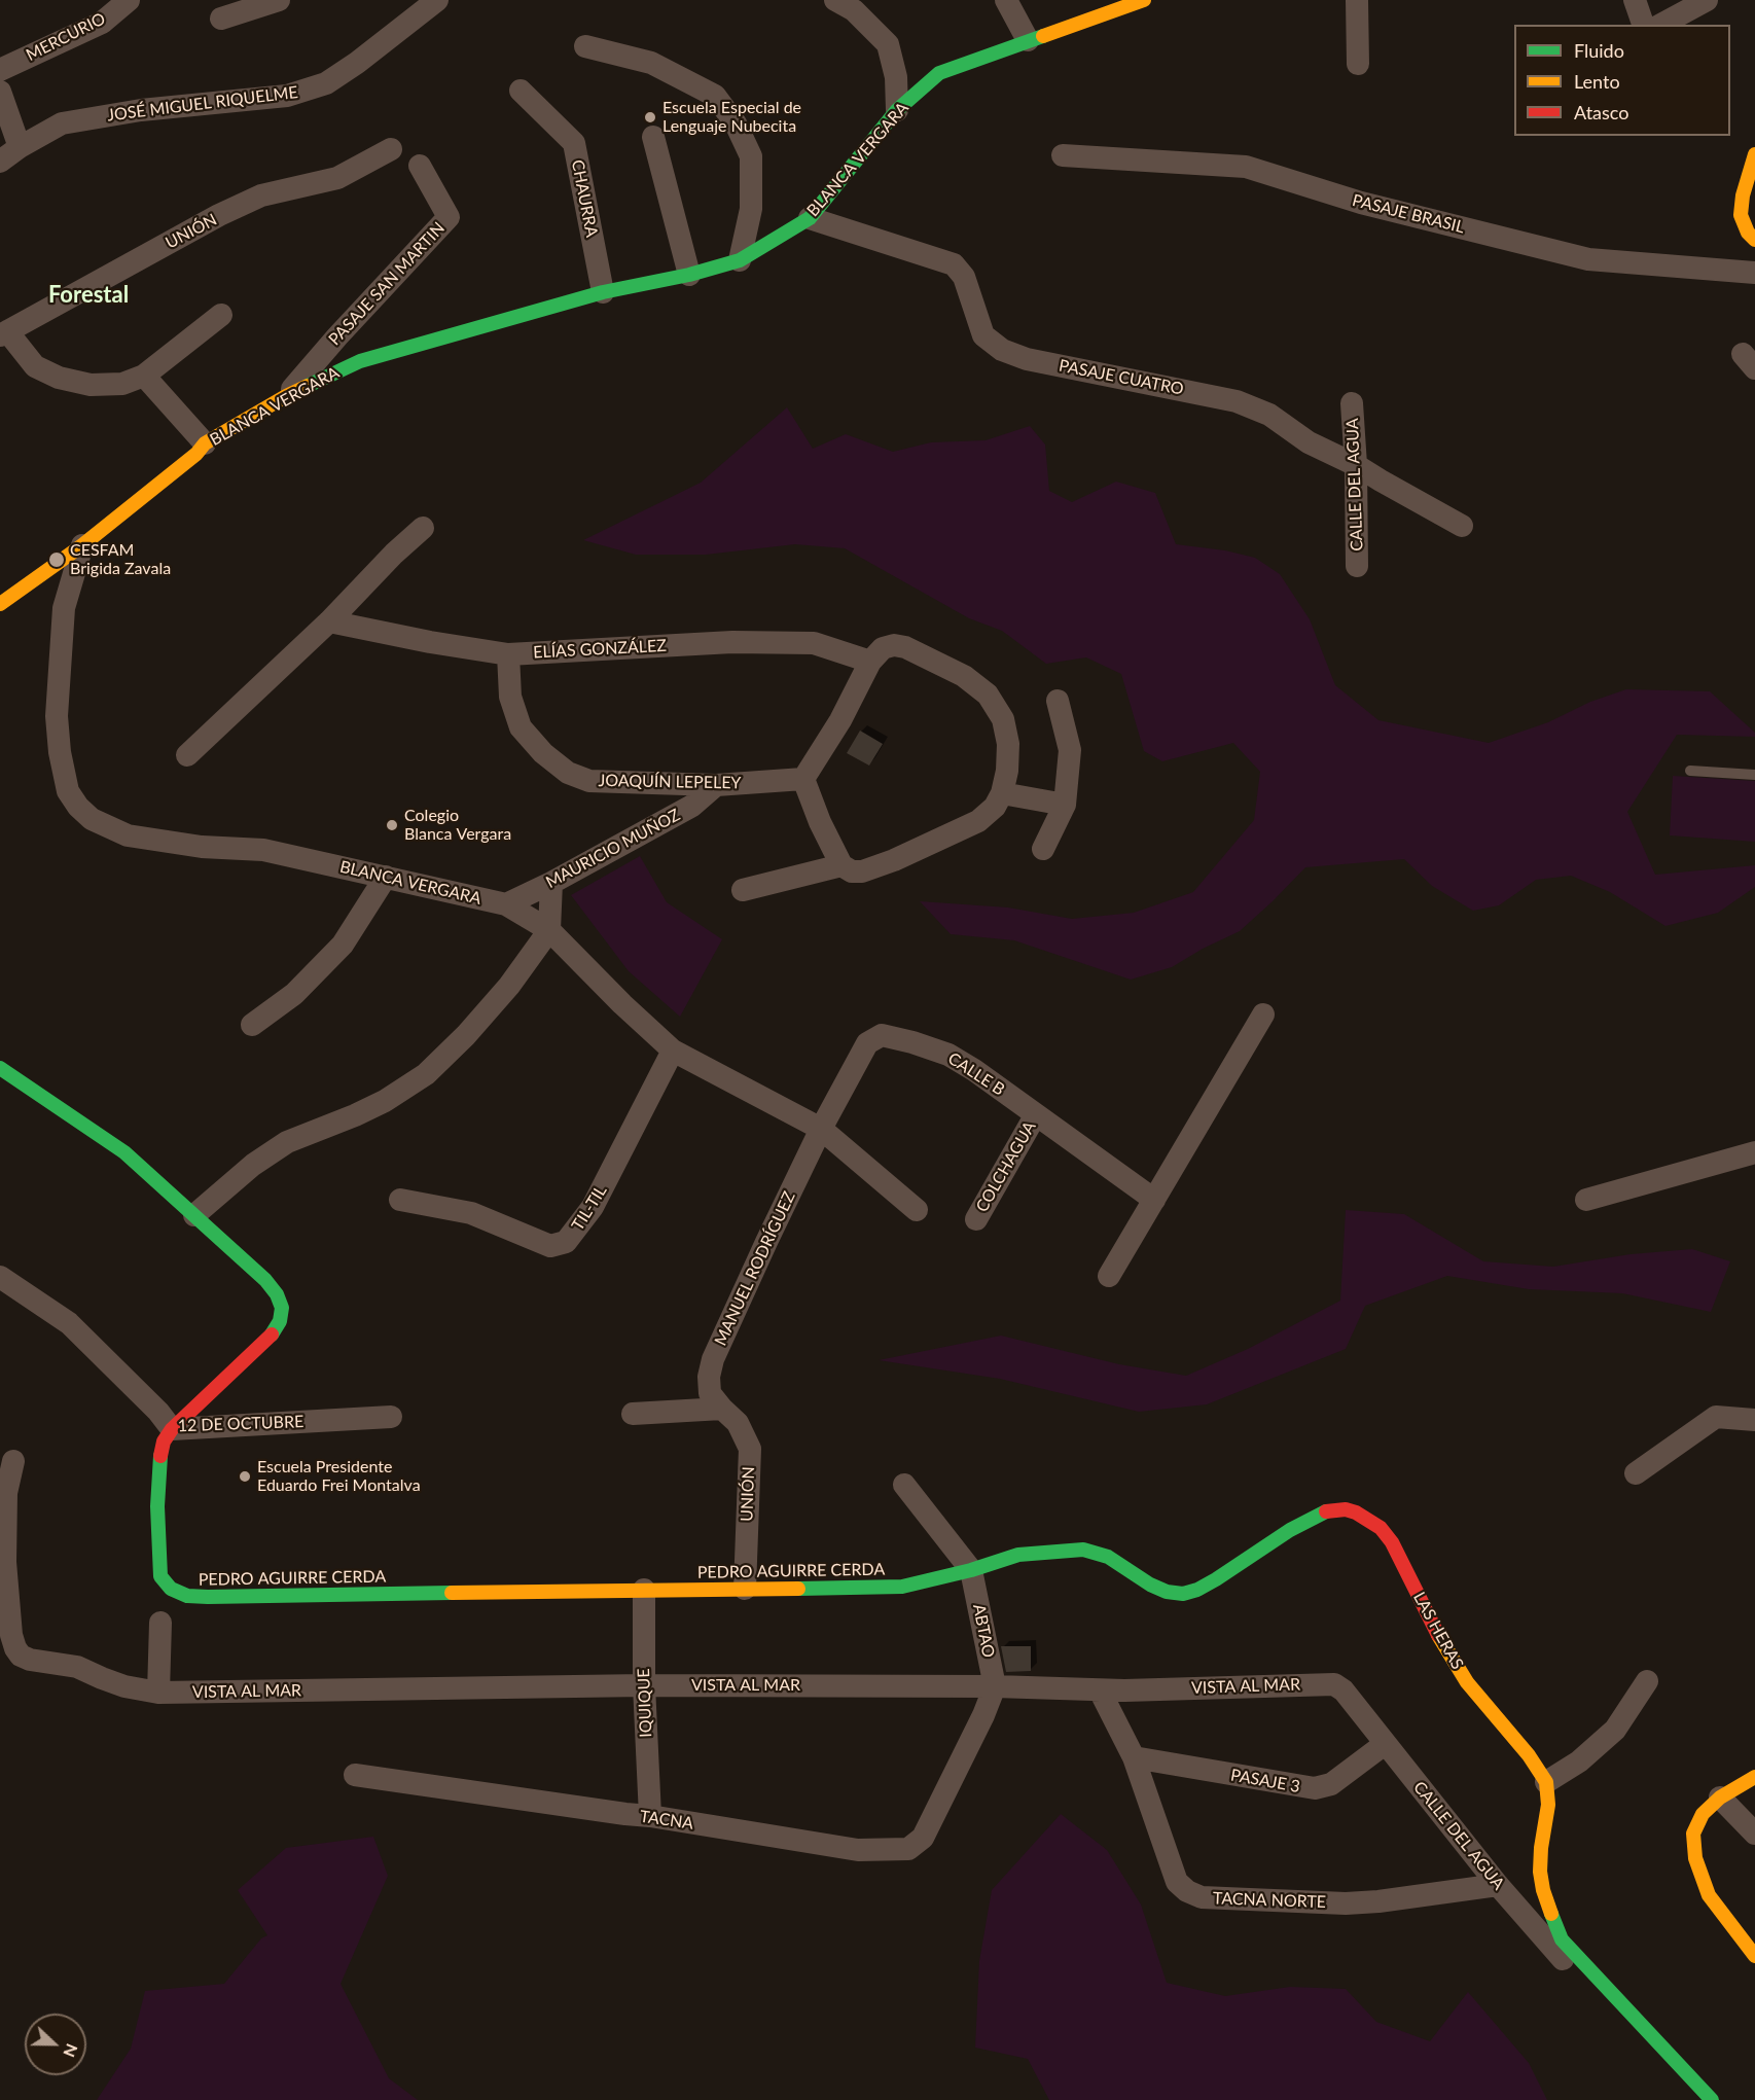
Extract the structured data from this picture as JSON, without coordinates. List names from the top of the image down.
{
  "streets": {
    "street": [
      "MERCURIO",
      "JOSÉ MIGUEL RIQUELME",
      "BLANCA VERGARA",
      "CHAURRA",
      "PASAJE BRASIL",
      "UNIÓN",
      "PASAJE SAN MARTIN",
      "PASAJE CUATRO",
      "CALLE DEL AGUA",
      "ELÍAS GONZÁLEZ",
      "JOAQUÍN LEPELEY",
      "MAURICIO MUÑOZ",
      "CALLE B",
      "COLCHAGUA",
      "TIL-TIL",
      "MANUEL RODRÍGUEZ",
      "12 DE OCTUBRE",
      "PEDRO AGUIRRE CERDA",
      "ABTAO",
      "LAS HERAS",
      "VISTA AL MAR",
      "IQUIQUE",
      "PASAJE 3",
      "TACNA",
      "TACNA NORTE"
    ]
  },
  "crossings": [
    ["BLANCA VERGARA", "CHAURRA"],
    ["BLANCA VERGARA", "PASAJE SAN MARTIN"],
    ["BLANCA VERGARA", "PASAJE CUATRO"],
    ["BLANCA VERGARA", "MAURICIO MUÑOZ"],
    ["BLANCA VERGARA", "CALLE B"],
    ["BLANCA VERGARA", "TIL-TIL"],
    ["BLANCA VERGARA", "MANUEL RODRÍGUEZ"],
    ["UNIÓN", "MANUEL RODRÍGUEZ"],
    ["UNIÓN", "PEDRO AGUIRRE CERDA"],
    ["PASAJE CUATRO", "CALLE DEL AGUA"],
    ["CALLE DEL AGUA", "VISTA AL MAR"],
    ["CALLE DEL AGUA", "PASAJE 3"],
    ["CALLE DEL AGUA", "TACNA NORTE"],
    ["ELÍAS GONZÁLEZ", "JOAQUÍN LEPELEY"],
    ["JOAQUÍN LEPELEY", "MAURICIO MUÑOZ"],
    ["CALLE B", "COLCHAGUA"],
    ["CALLE B", "MANUEL RODRÍGUEZ"],
    ["12 DE OCTUBRE", "PEDRO AGUIRRE CERDA"],
    ["PEDRO AGUIRRE CERDA", "ABTAO"],
    ["PEDRO AGUIRRE CERDA", "LAS HERAS"],
    ["PEDRO AGUIRRE CERDA", "IQUIQUE"],
    ["ABTAO", "LAS HERAS"],
    ["ABTAO", "VISTA AL MAR"],
    ["ABTAO", "TACNA"],
    ["VISTA AL MAR", "IQUIQUE"],
    ["VISTA AL MAR", "TACNA"],
    ["VISTA AL MAR", "TACNA NORTE"],
    ["IQUIQUE", "TACNA"],
    ["PASAJE 3", "TACNA NORTE"]
  ],
  "districts": ["Forestal"],
  "places": [
    "Escuela Especial de Lenguaje Nubecita",
    "CESFAM Brigida Zavala",
    "Colegio Blanca Vergara",
    "Escuela Presidente Eduardo Frei Montalva"
  ],
  "legend": ["Fluido", "Lento", "Atasco"],
  "north": "right"
}
